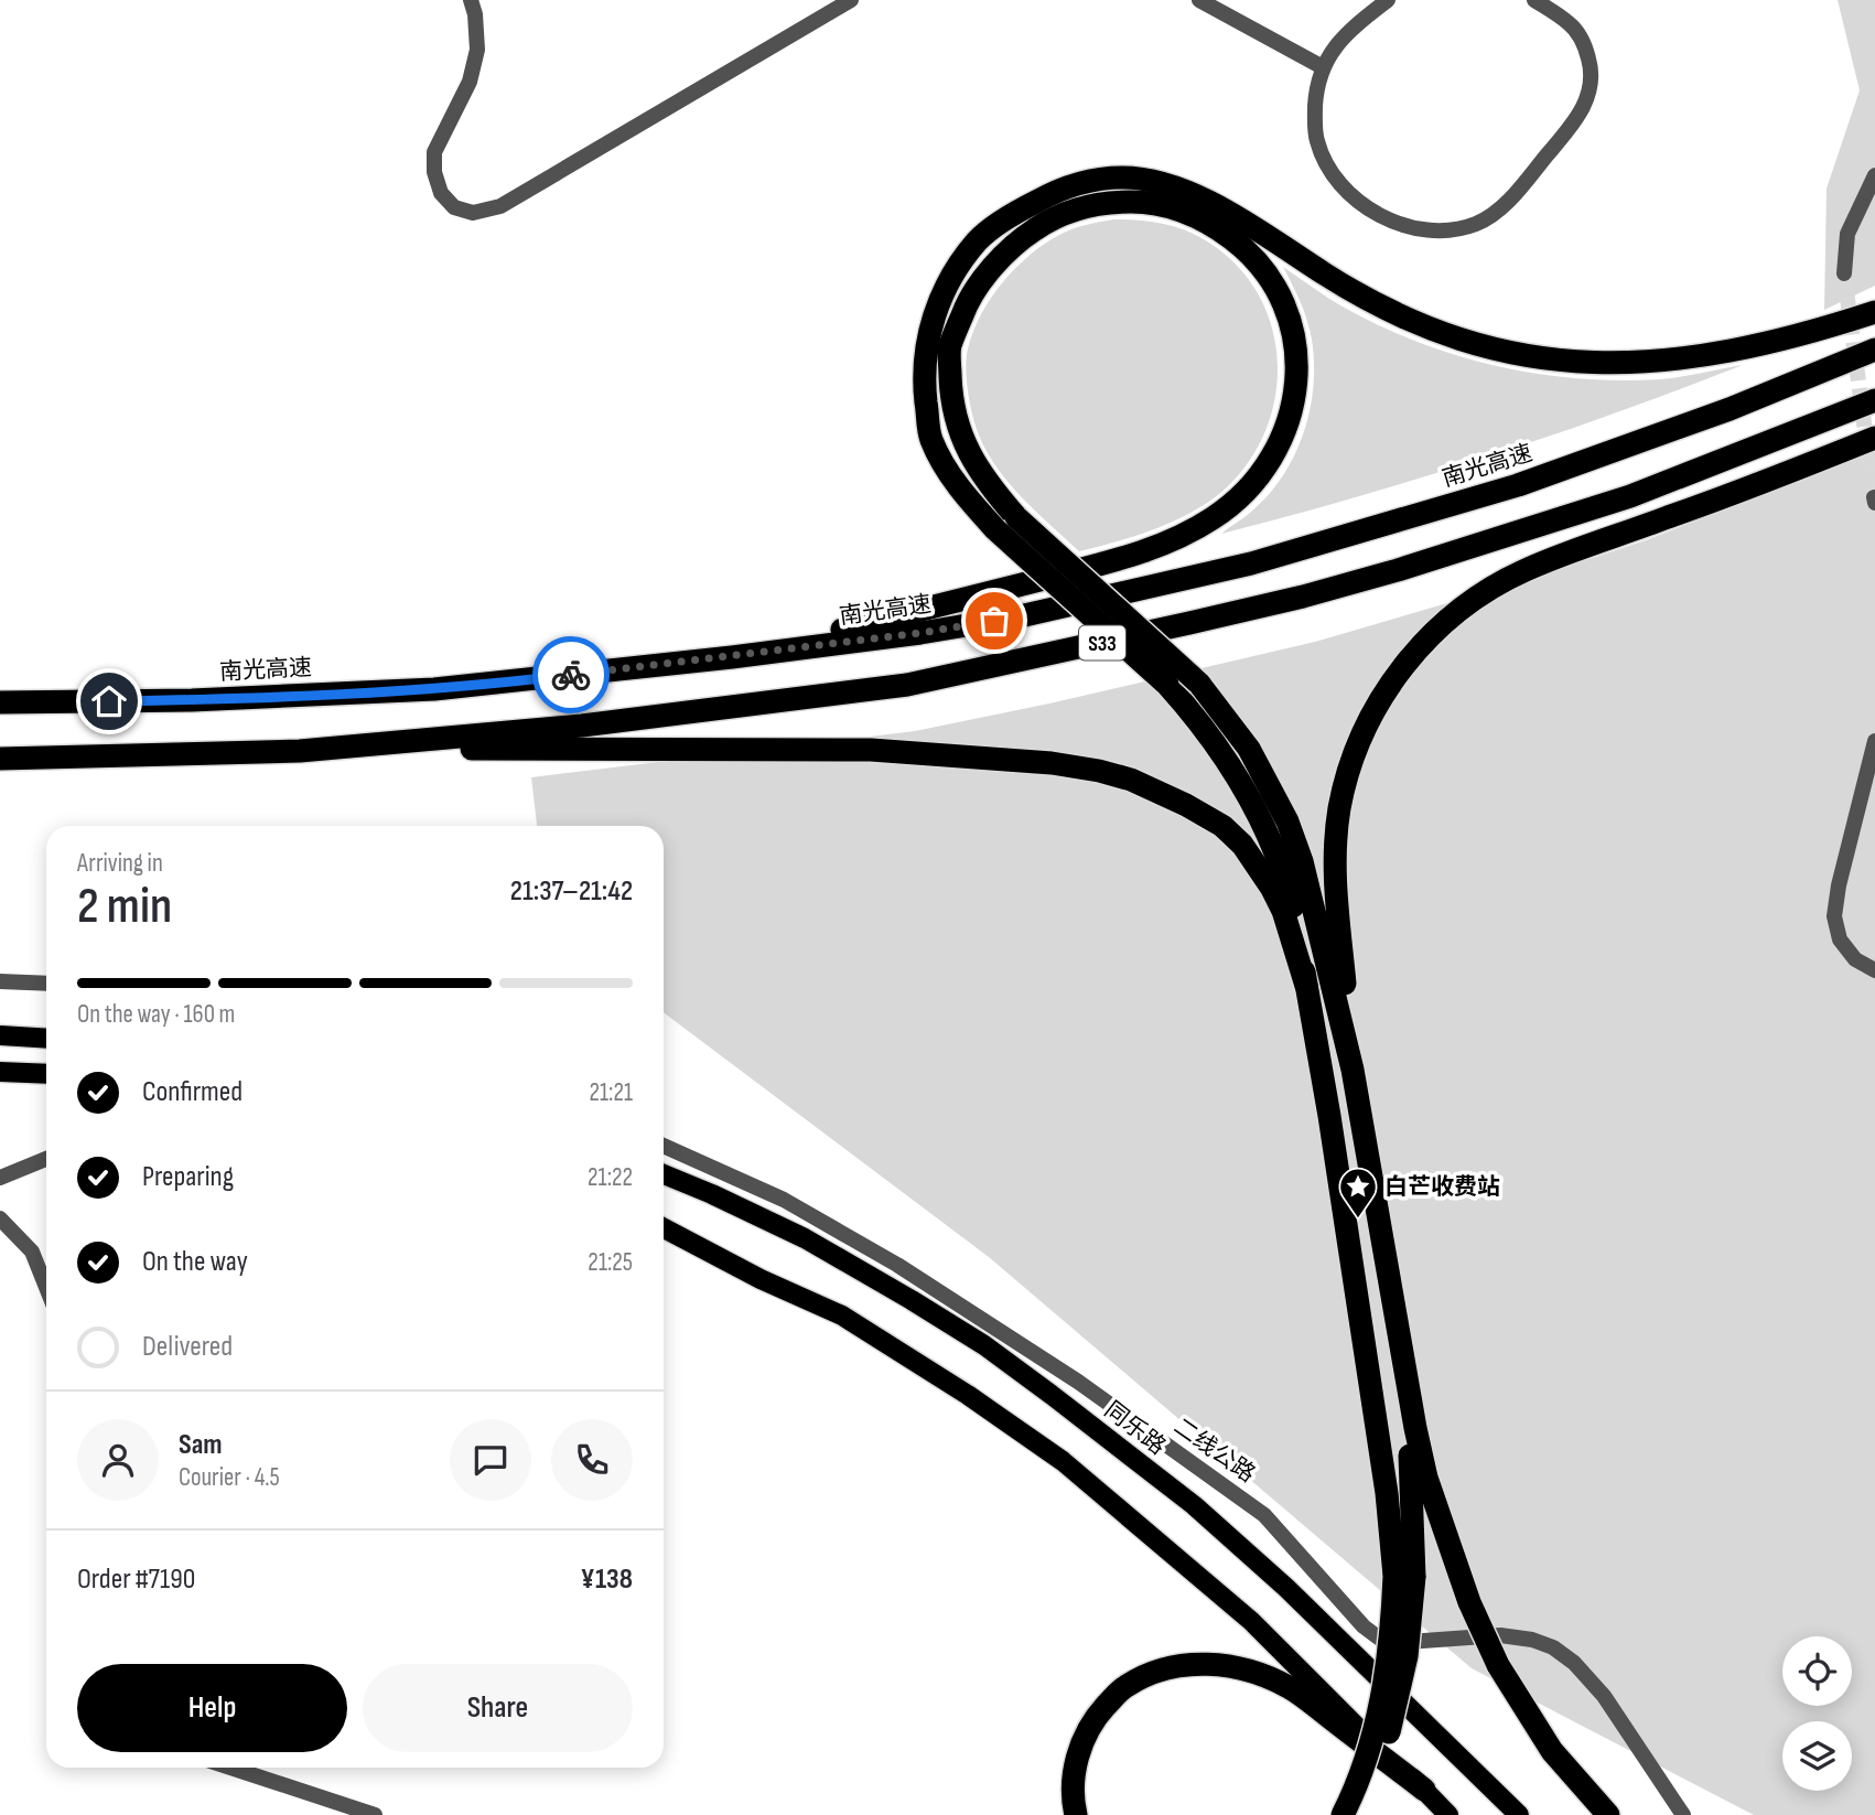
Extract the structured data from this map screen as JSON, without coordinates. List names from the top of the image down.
{
  "streets": {
    "highway": ["南光高速", "S33"],
    "main road": ["同乐路"],
    "street": ["二线公路"]
  },
  "places": {
    "place": ["白芒收费站"]
  },
  "page": {
    "heading": ["2 min", "Arriving in", "21:37–21:42"],
    "panel": [
      "Sam",
      "Courier · 4.5",
      "Order #7190",
      "¥138"
    ],
    "bar": "On the way · 160 m",
    "list": [
      ["Confirmed", "21:21"],
      ["Preparing", "21:22"],
      ["On the way", "21:25"],
      "Delivered"
    ],
    "buttons": ["Help", "Share"]
  }
}
